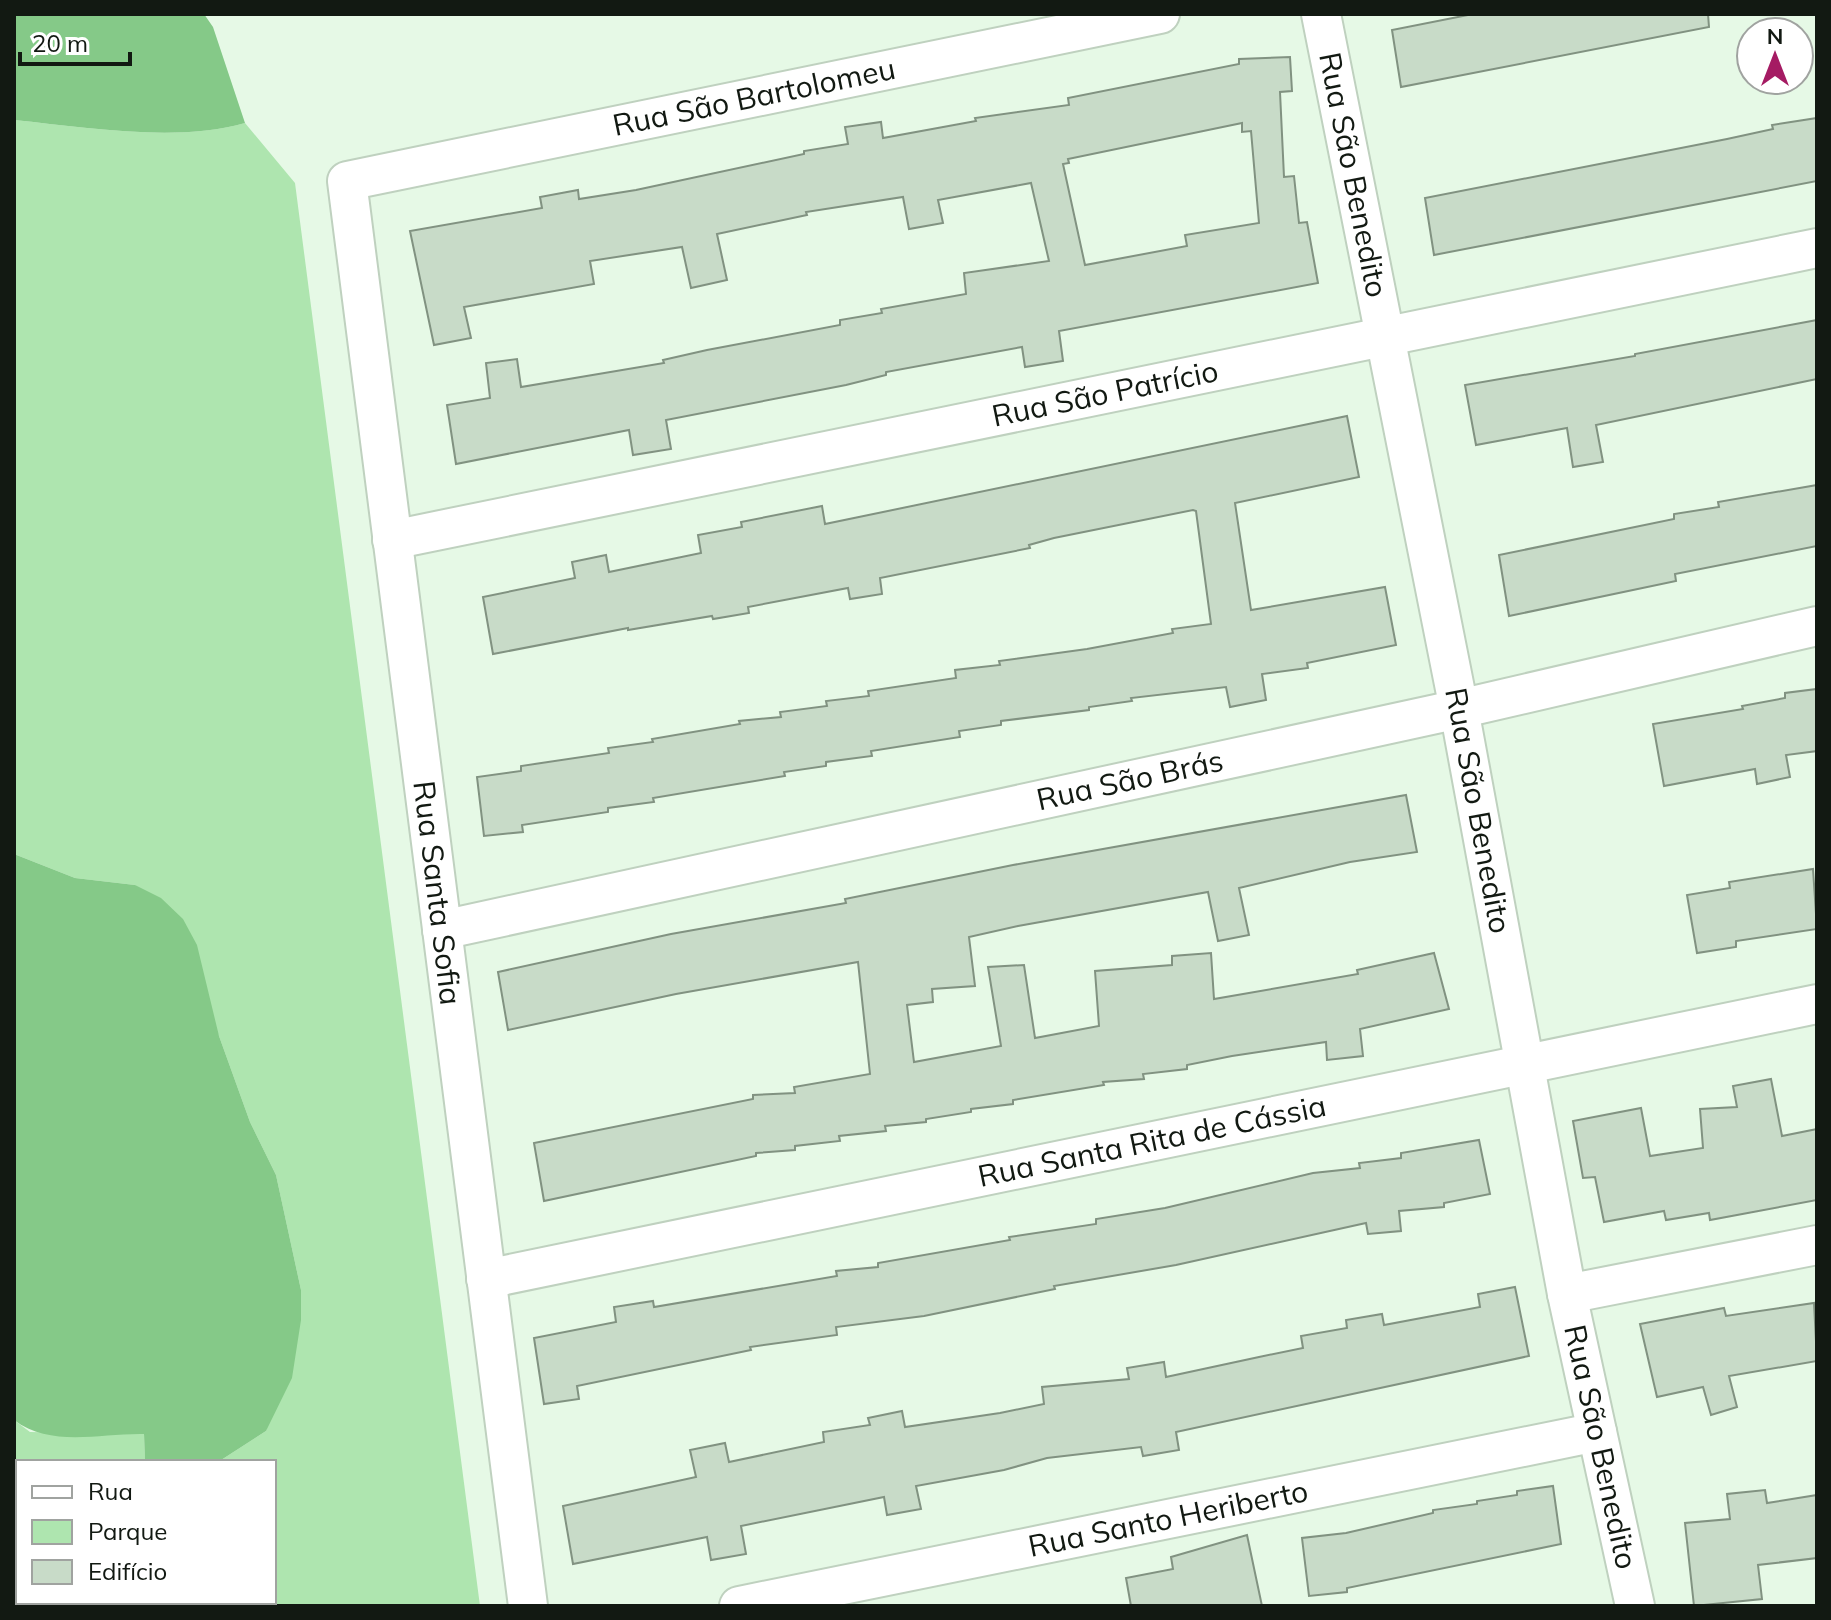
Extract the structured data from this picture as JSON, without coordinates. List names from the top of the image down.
{
  "streets": {
    "street": [
      "Rua São Bartolomeu",
      "Rua São Benedito",
      "Rua São Patrício",
      "Rua São Brás",
      "Rua Santa Sofia",
      "Rua Santa Rita de Cássia",
      "Rua Santo Heriberto"
    ]
  },
  "crossings": [
    ["Rua São Bartolomeu", "Rua Santa Sofia"],
    ["Rua São Benedito", "Rua São Patrício"],
    ["Rua São Benedito", "Rua São Brás"],
    ["Rua São Benedito", "Rua Santa Rita de Cássia"],
    ["Rua São Benedito", "Rua Santo Heriberto"],
    ["Rua São Patrício", "Rua Santa Sofia"],
    ["Rua São Brás", "Rua Santa Sofia"],
    ["Rua Santa Sofia", "Rua Santa Rita de Cássia"]
  ],
  "legend": ["Rua", "Parque", "Edifício"],
  "scale_bar": "20 m",
  "north": "top"
}
